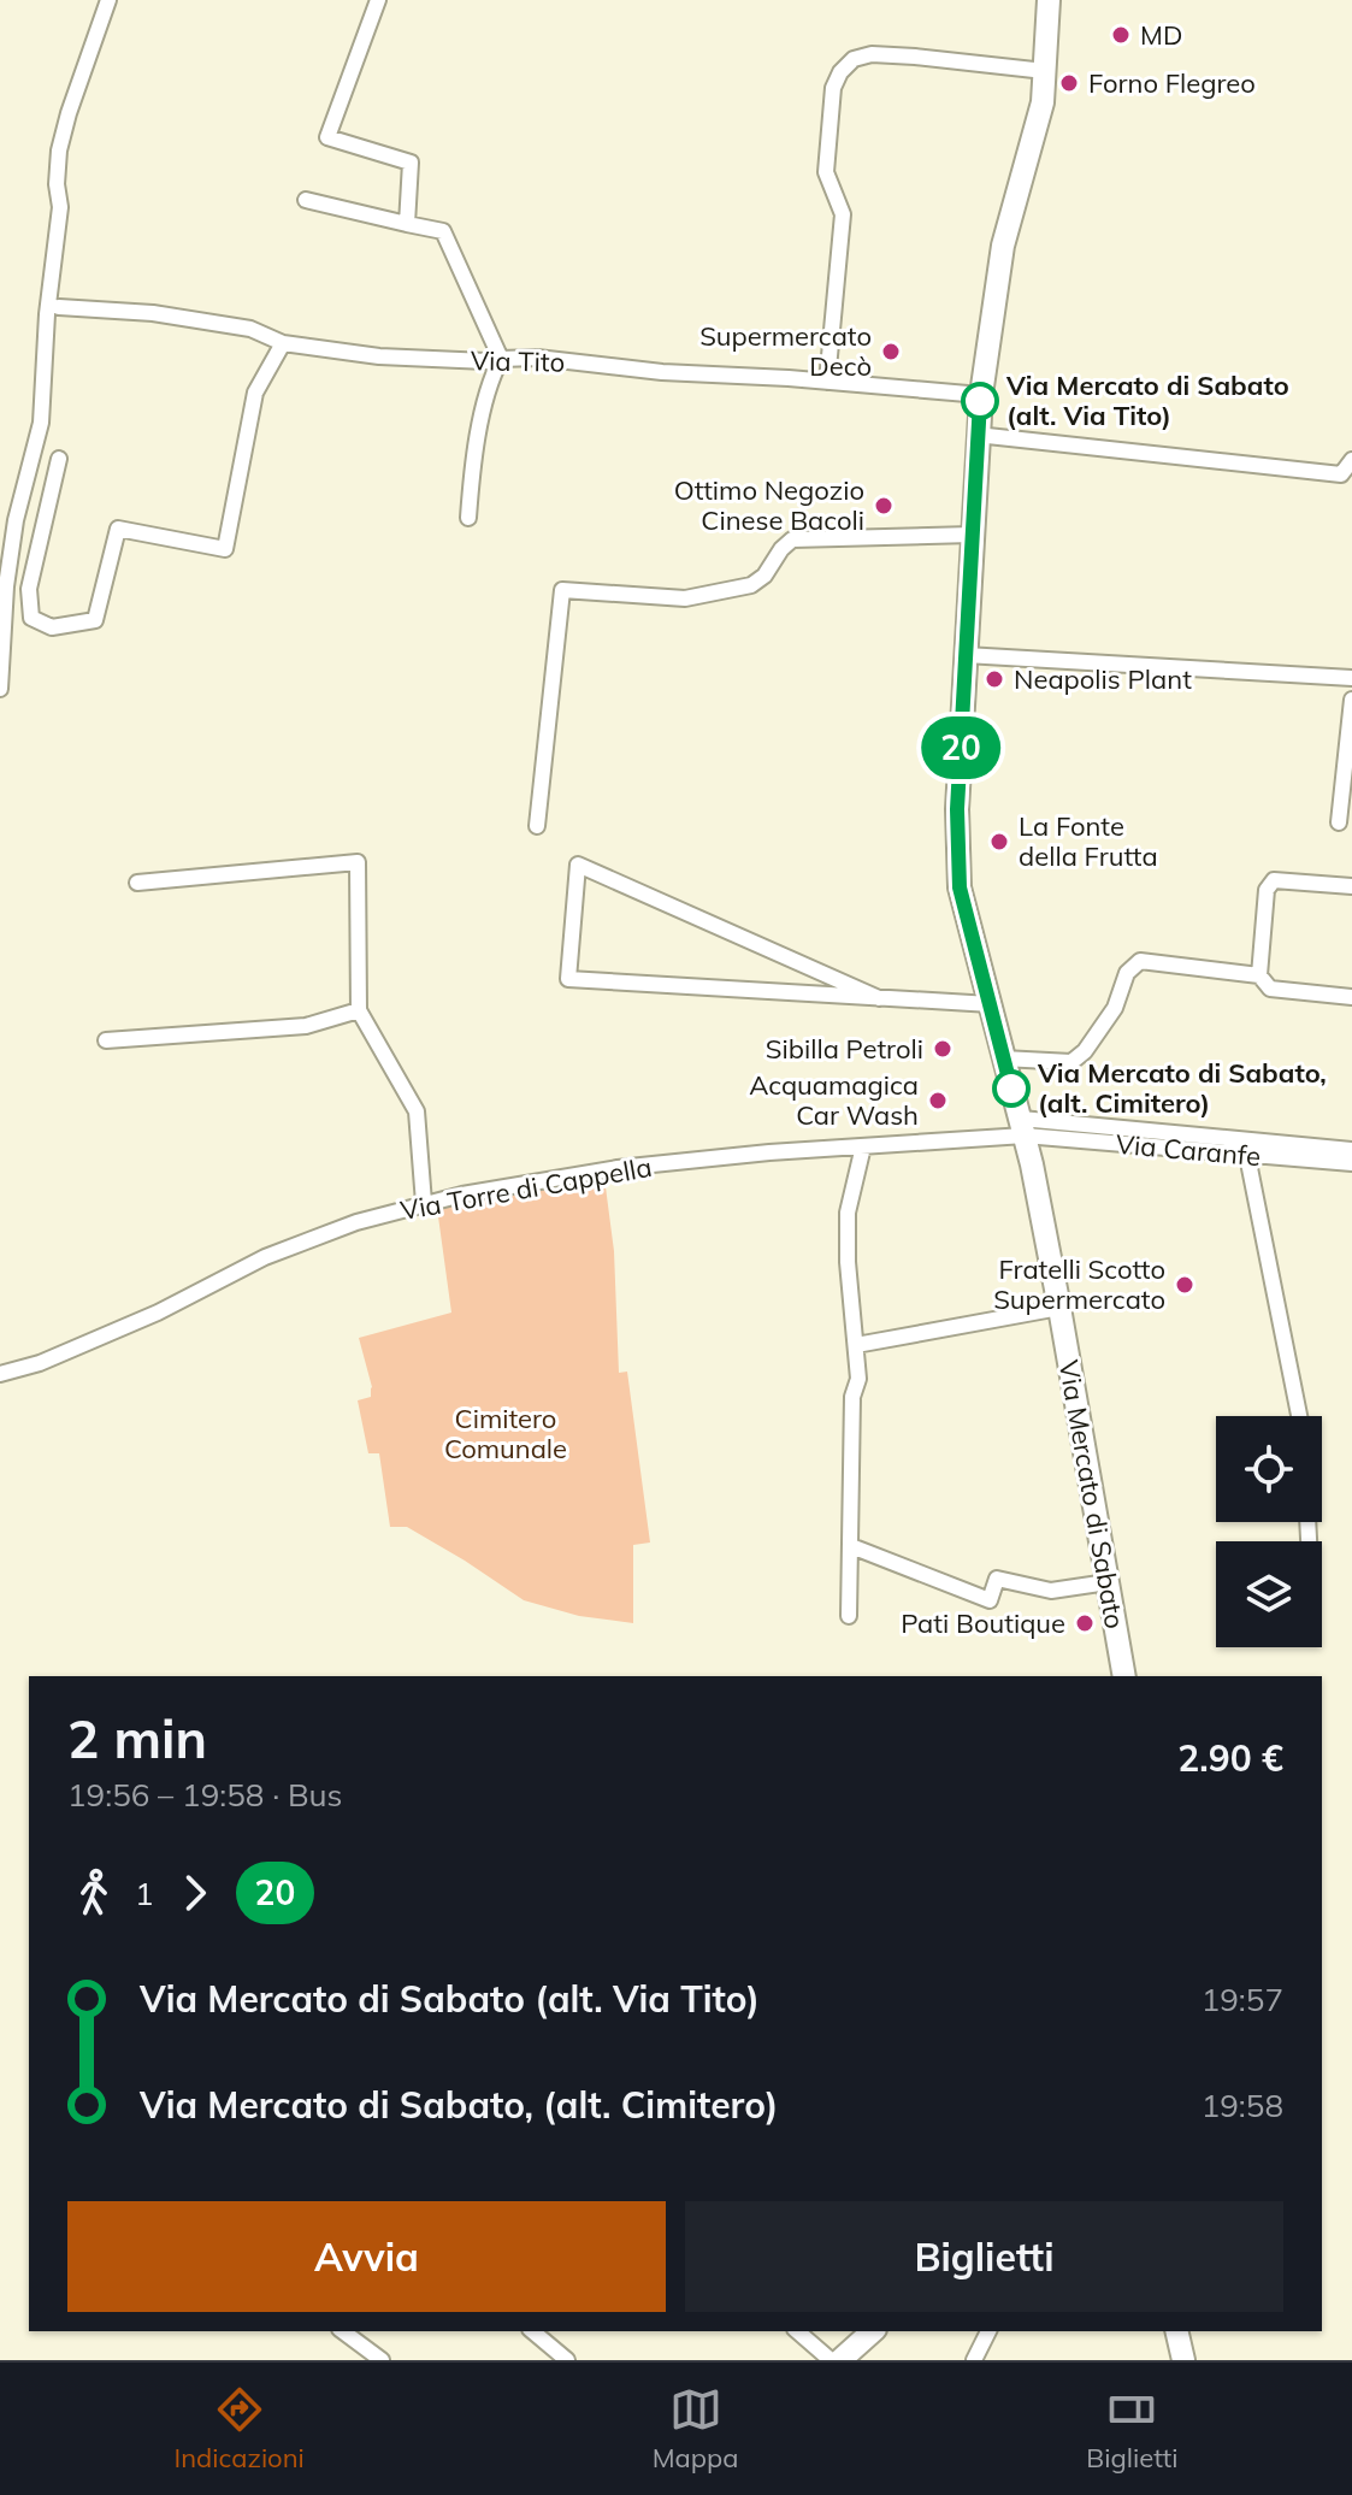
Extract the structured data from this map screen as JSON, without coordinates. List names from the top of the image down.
{
  "streets": {
    "street": [
      "Via Tito",
      "Via Caranfe",
      "Via Torre di Cappella",
      "Via Mercato di Sabato"
    ]
  },
  "crossings": [
    ["Via Tito", "Via Mercato di Sabato"],
    ["Via Caranfe", "Via Torre di Cappella"],
    ["Via Caranfe", "Via Mercato di Sabato"],
    ["Via Torre di Cappella", "Via Mercato di Sabato"]
  ],
  "parks": ["Cimitero Comunale"],
  "places": [
    "MD",
    "Forno Flegreo",
    "Supermercato Decò",
    "Via Mercato di Sabato (alt. Via Tito)",
    "Ottimo Negozio Cinese Bacoli",
    "Neapolis Plant",
    "La Fonte della Frutta",
    "Sibilla Petroli",
    "Via Mercato di Sabato, (alt. Cimitero)",
    "Acquamagica Car Wash",
    "Fratelli Scotto Supermercato",
    "Pati Boutique"
  ],
  "lines": ["bus line 20"],
  "page": {
    "on_map": "20",
    "heading": ["2 min", "19:56 – 19:58 · Bus", "2.90 €"],
    "legs": ["1", "20"],
    "list": [
      {
        "name": "Via Mercato di Sabato (alt. Via Tito)",
        "value": "19:57"
      },
      {
        "name": "Via Mercato di Sabato, (alt. Cimitero)",
        "value": "19:58"
      }
    ],
    "buttons": ["Avvia", "Biglietti"],
    "tabs": ["Indicazioni", "Mappa", "Biglietti"]
  }
}
